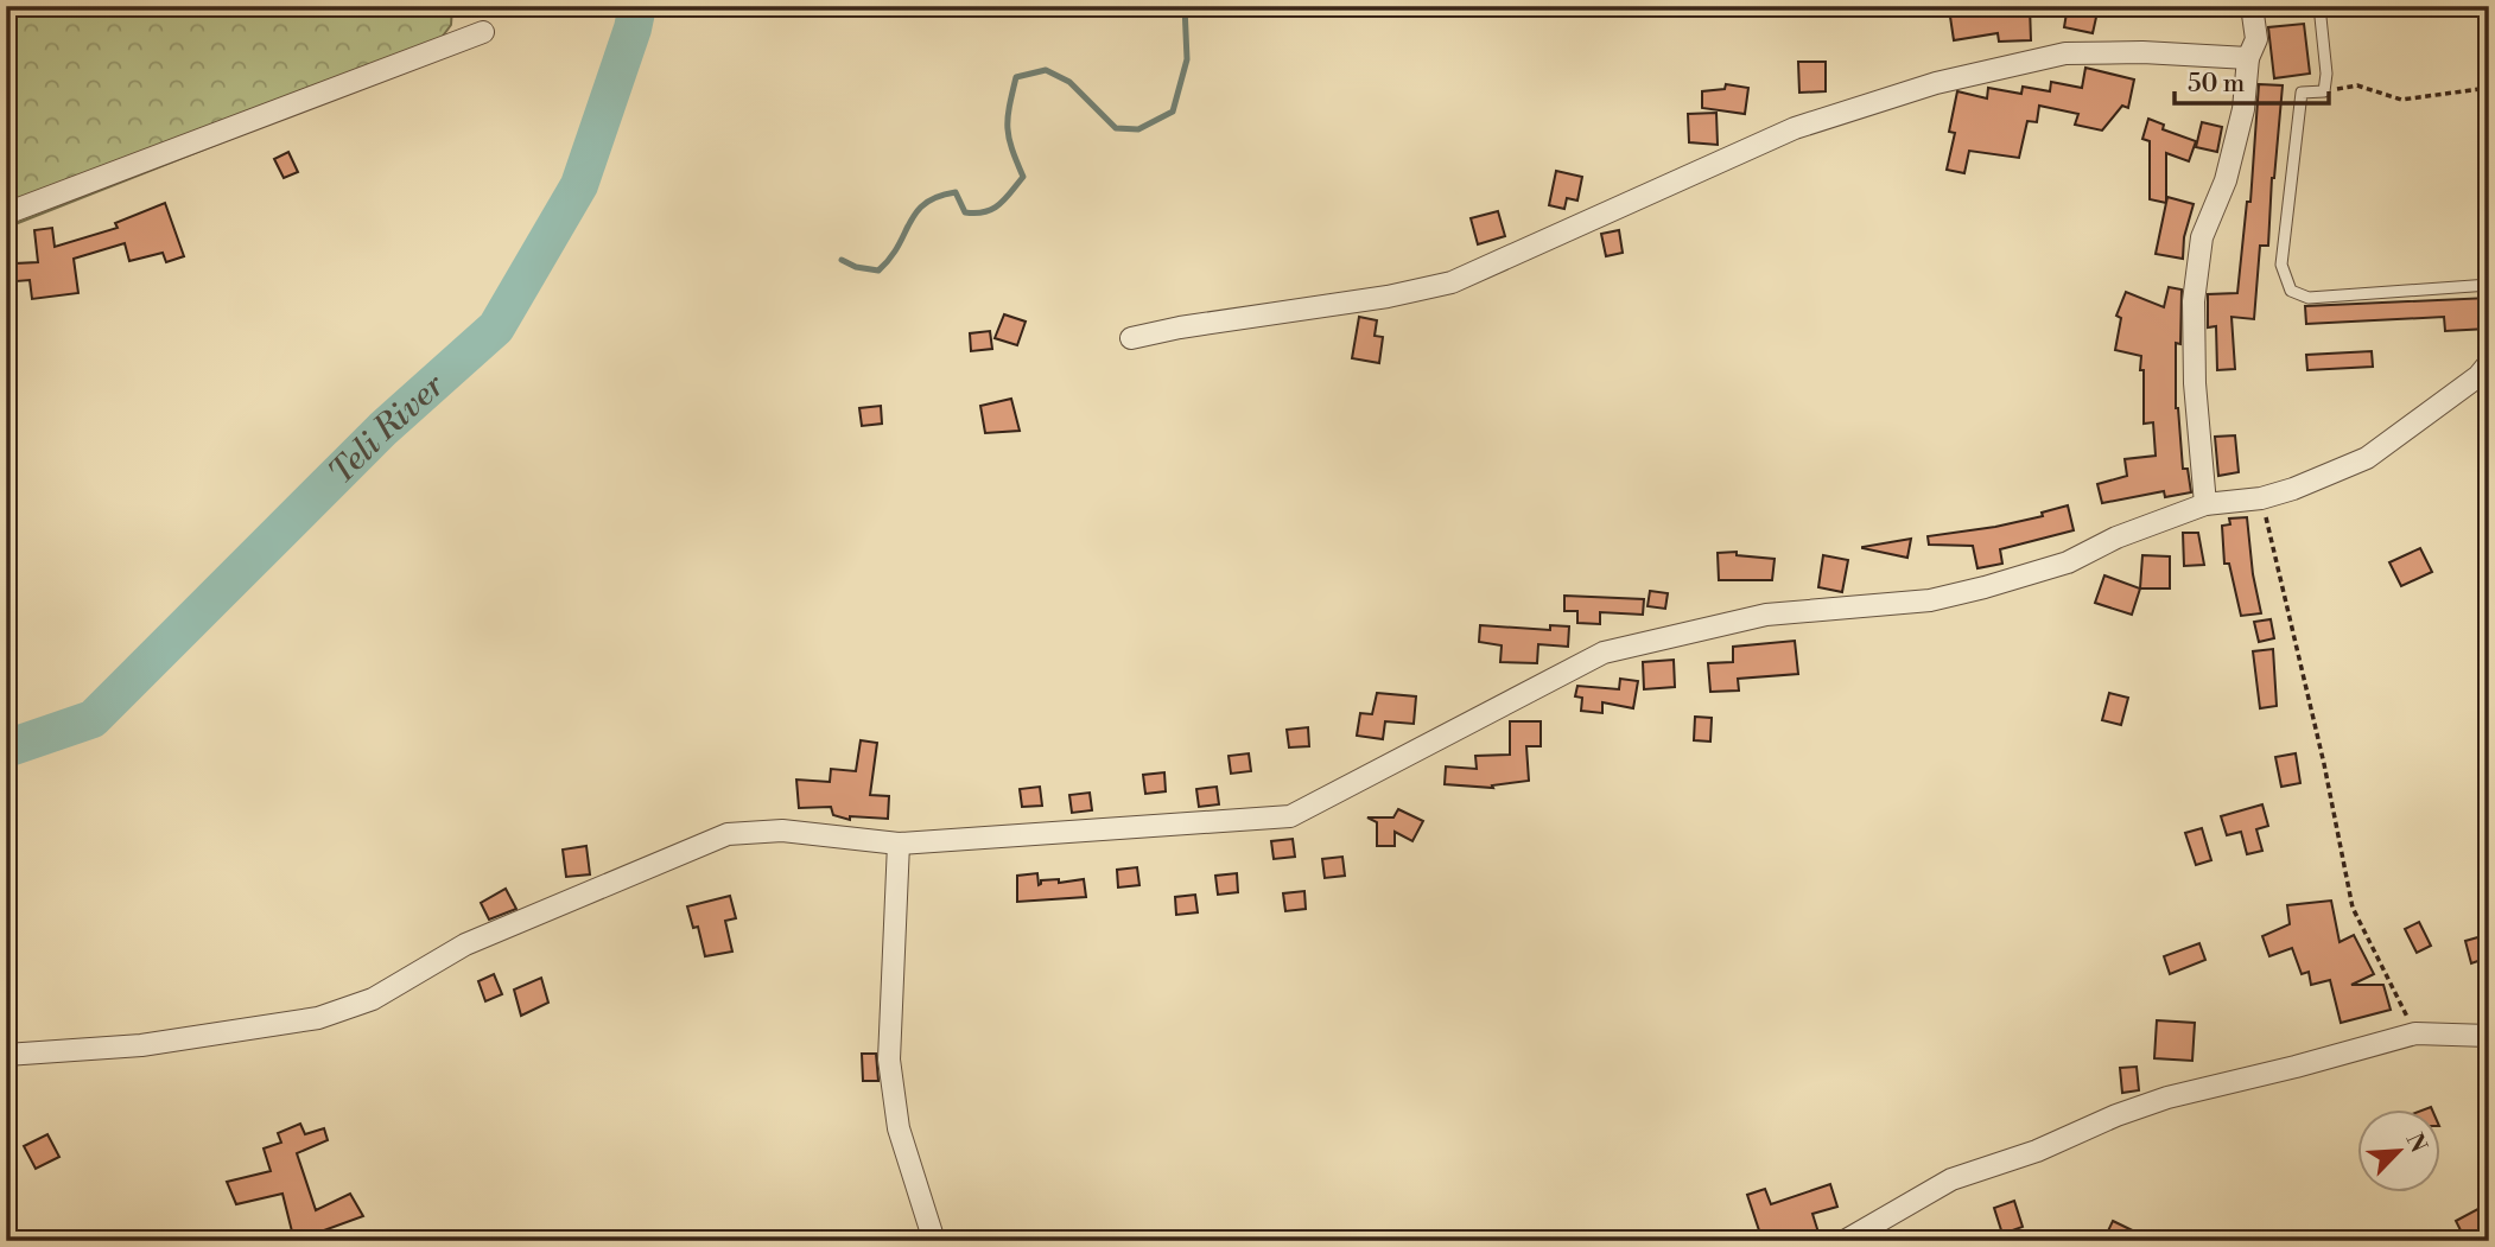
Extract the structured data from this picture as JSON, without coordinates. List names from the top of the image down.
{
  "water": ["Teli River"],
  "scale_bar": "50 m",
  "north": "top right"
}
